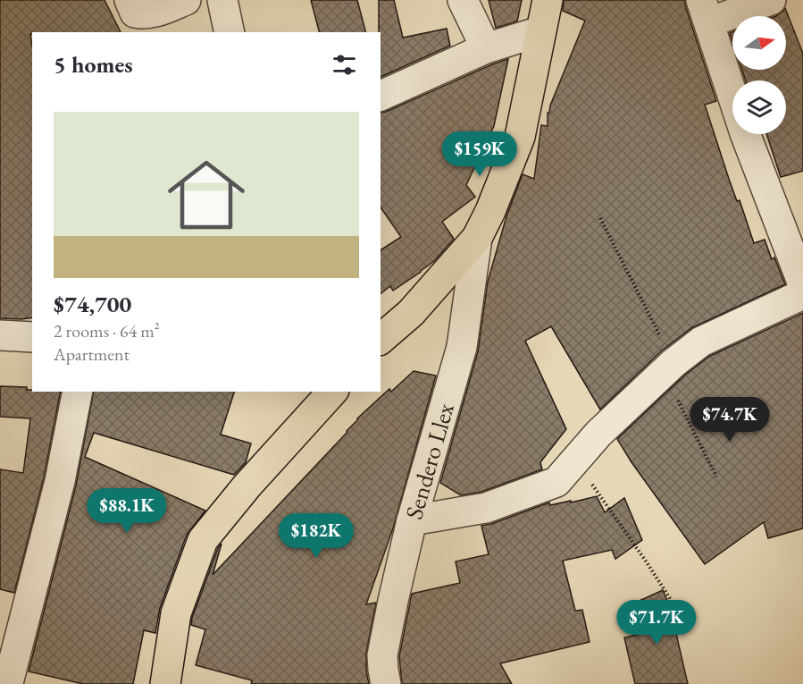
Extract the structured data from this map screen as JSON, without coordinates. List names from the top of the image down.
{
  "streets": {
    "street": ["Sendero Llex"]
  },
  "north": "right",
  "page": {
    "heading": "5 homes",
    "list": [
      {
        "name": "$74,700",
        "note": "2 rooms · 64 m² · Apartment"
      }
    ],
    "price": [
      "$159K",
      "$74.7K",
      "$88.1K",
      "$182K",
      "$71.7K"
    ]
  }
}
